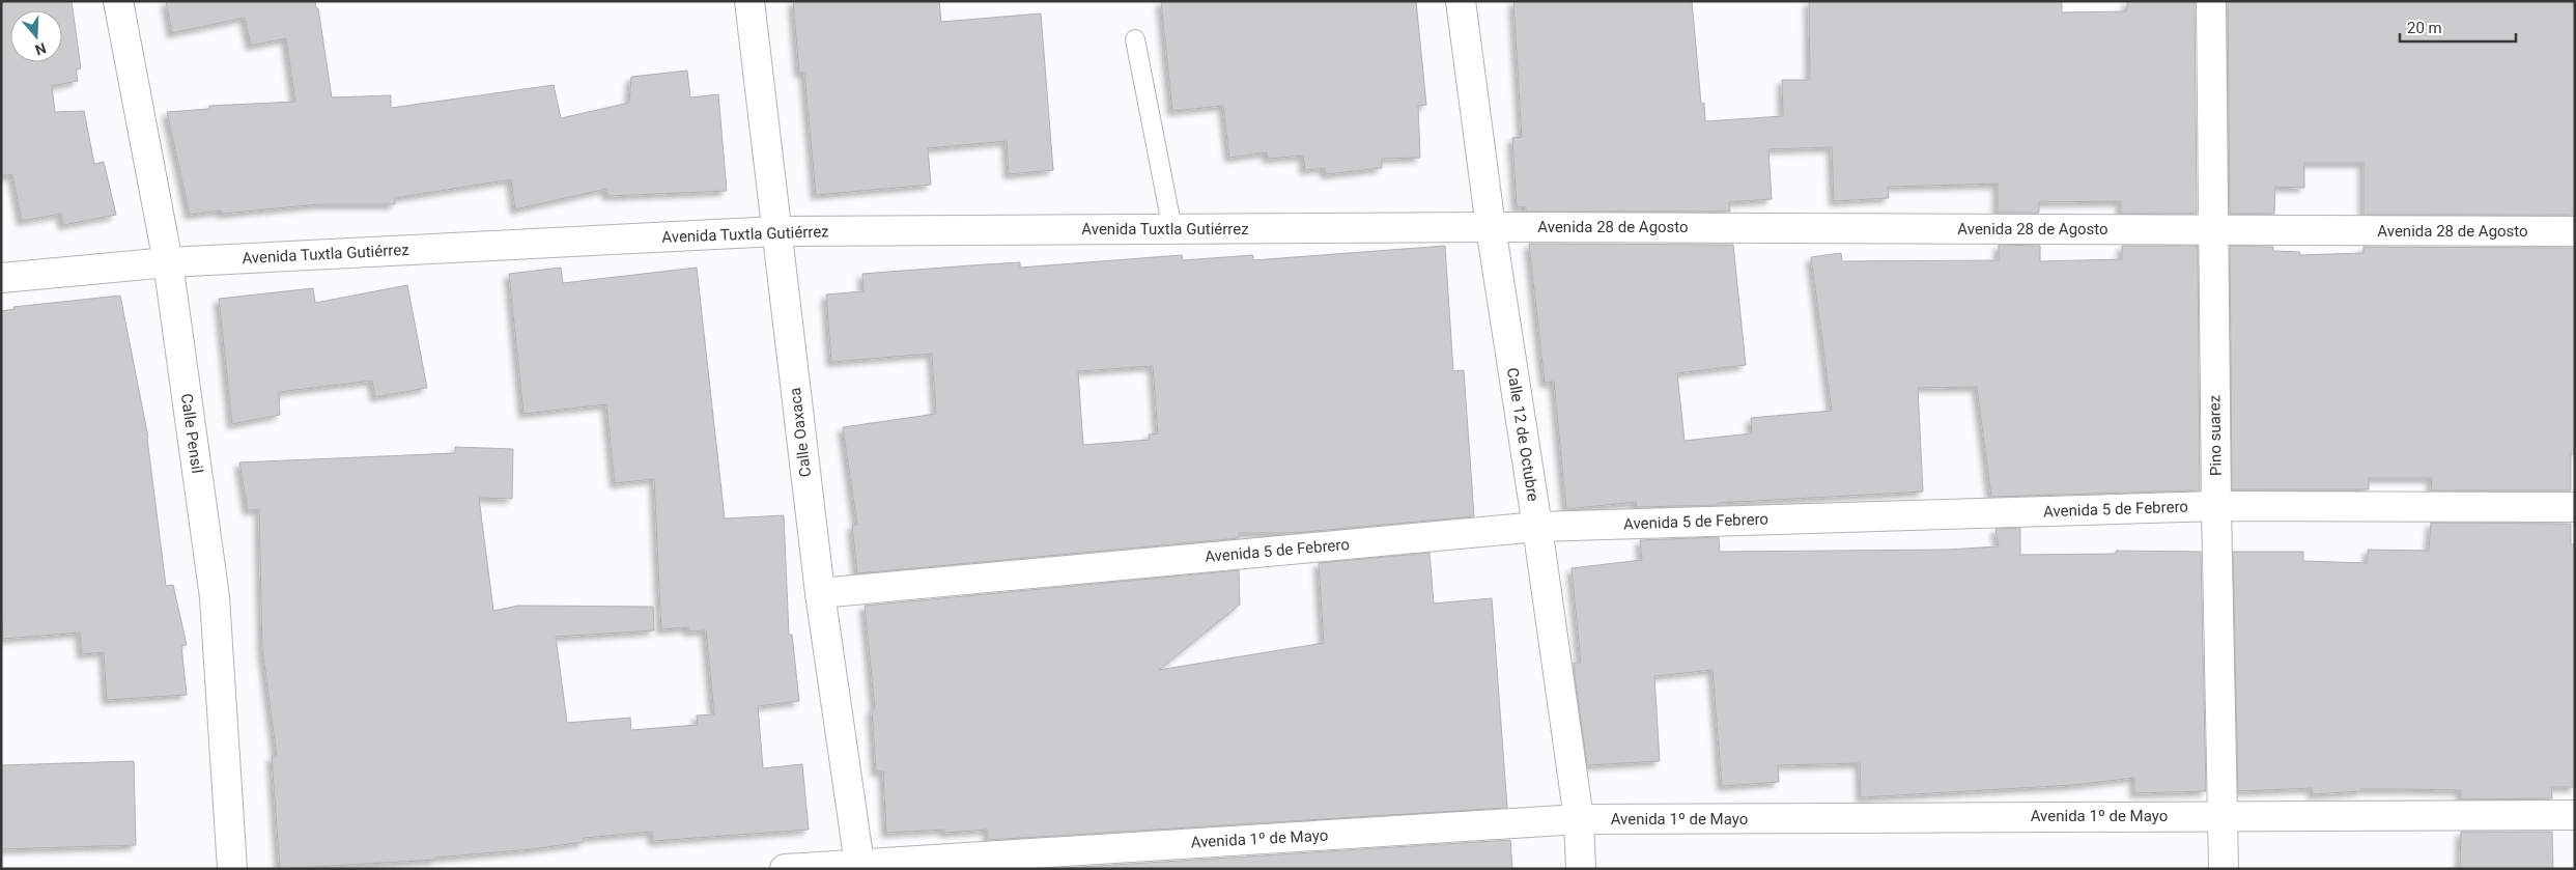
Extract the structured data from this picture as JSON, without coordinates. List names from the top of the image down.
{
  "streets": {
    "street": [
      "Avenida 28 de Agosto",
      "Avenida Tuxtla Gutiérrez",
      "Calle Oaxaca",
      "Calle Pensil",
      "Calle 12 de Octubre",
      "Pino suarez",
      "Avenida 5 de Febrero",
      "Avenida 1º de Mayo"
    ]
  },
  "crossings": [
    ["Avenida 28 de Agosto", "Avenida Tuxtla Gutiérrez"],
    ["Avenida 28 de Agosto", "Calle 12 de Octubre"],
    ["Avenida 28 de Agosto", "Pino suarez"],
    ["Avenida Tuxtla Gutiérrez", "Calle Oaxaca"],
    ["Avenida Tuxtla Gutiérrez", "Calle Pensil"],
    ["Avenida Tuxtla Gutiérrez", "Calle 12 de Octubre"],
    ["Calle Oaxaca", "Avenida 5 de Febrero"],
    ["Calle Oaxaca", "Avenida 1º de Mayo"],
    ["Calle 12 de Octubre", "Avenida 5 de Febrero"],
    ["Calle 12 de Octubre", "Avenida 1º de Mayo"],
    ["Pino suarez", "Avenida 5 de Febrero"],
    ["Pino suarez", "Avenida 1º de Mayo"]
  ],
  "scale_bar": "20 m",
  "north": "bottom"
}
